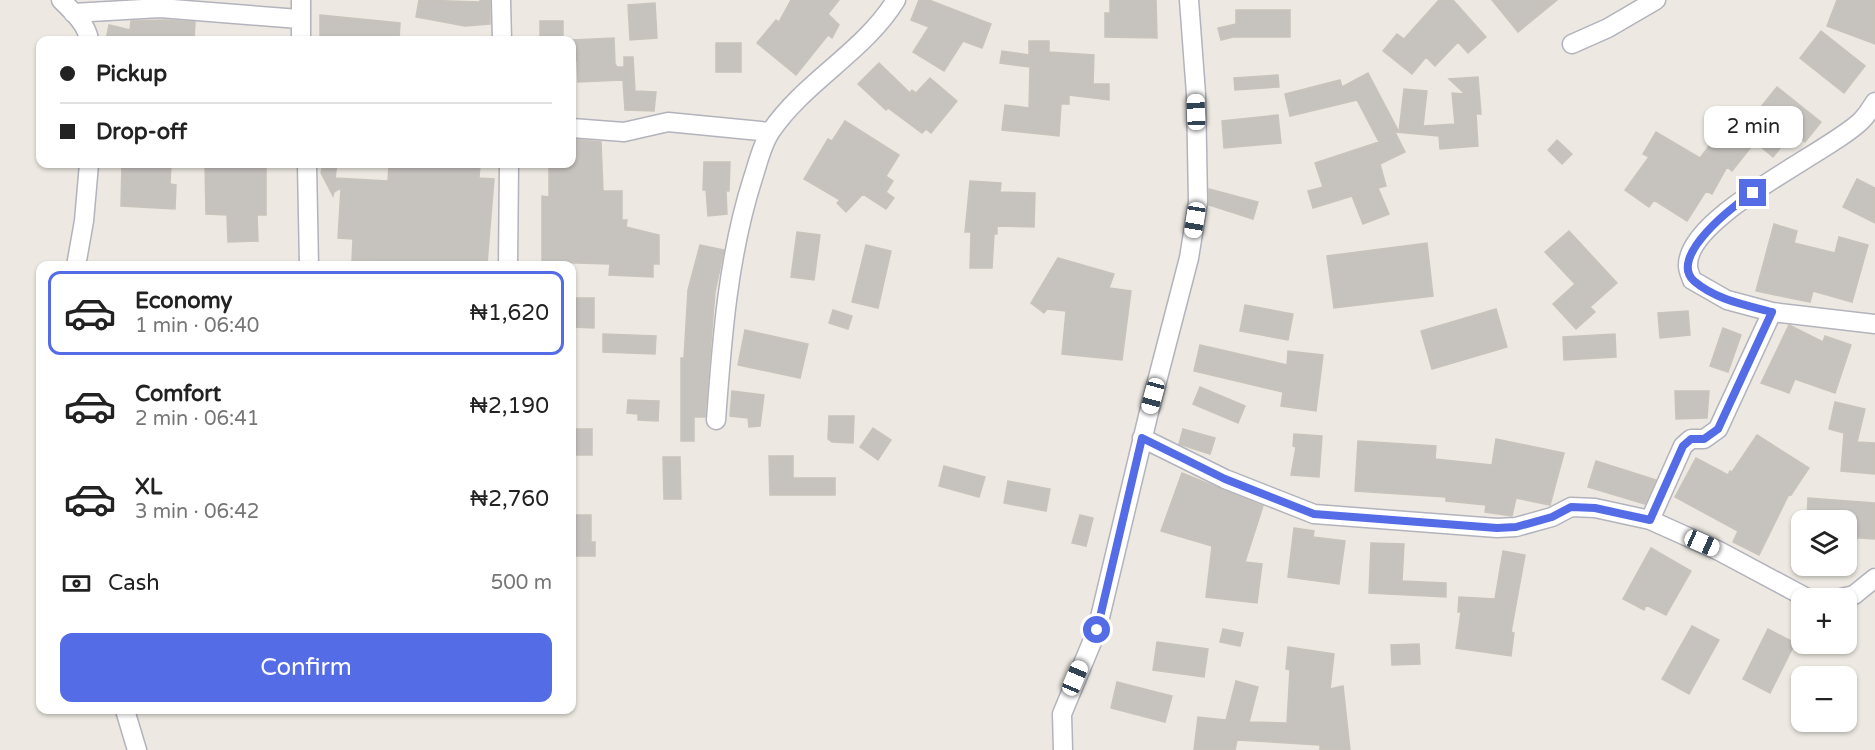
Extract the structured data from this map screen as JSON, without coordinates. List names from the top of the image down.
{
  "page": {
    "banner": ["Pickup", "Drop-off"],
    "bubble": "2 min",
    "list": [
      {
        "name": "Economy",
        "note": "1 min · 06:40",
        "value": "₦1,620"
      },
      {
        "name": "Comfort",
        "note": "2 min · 06:41",
        "value": "₦2,190"
      },
      {
        "name": "XL",
        "note": "3 min · 06:42",
        "value": "₦2,760"
      }
    ],
    "map_buttons": ["+", "−"],
    "pay": ["Cash", "500 m"],
    "buttons": "Confirm"
  }
}
